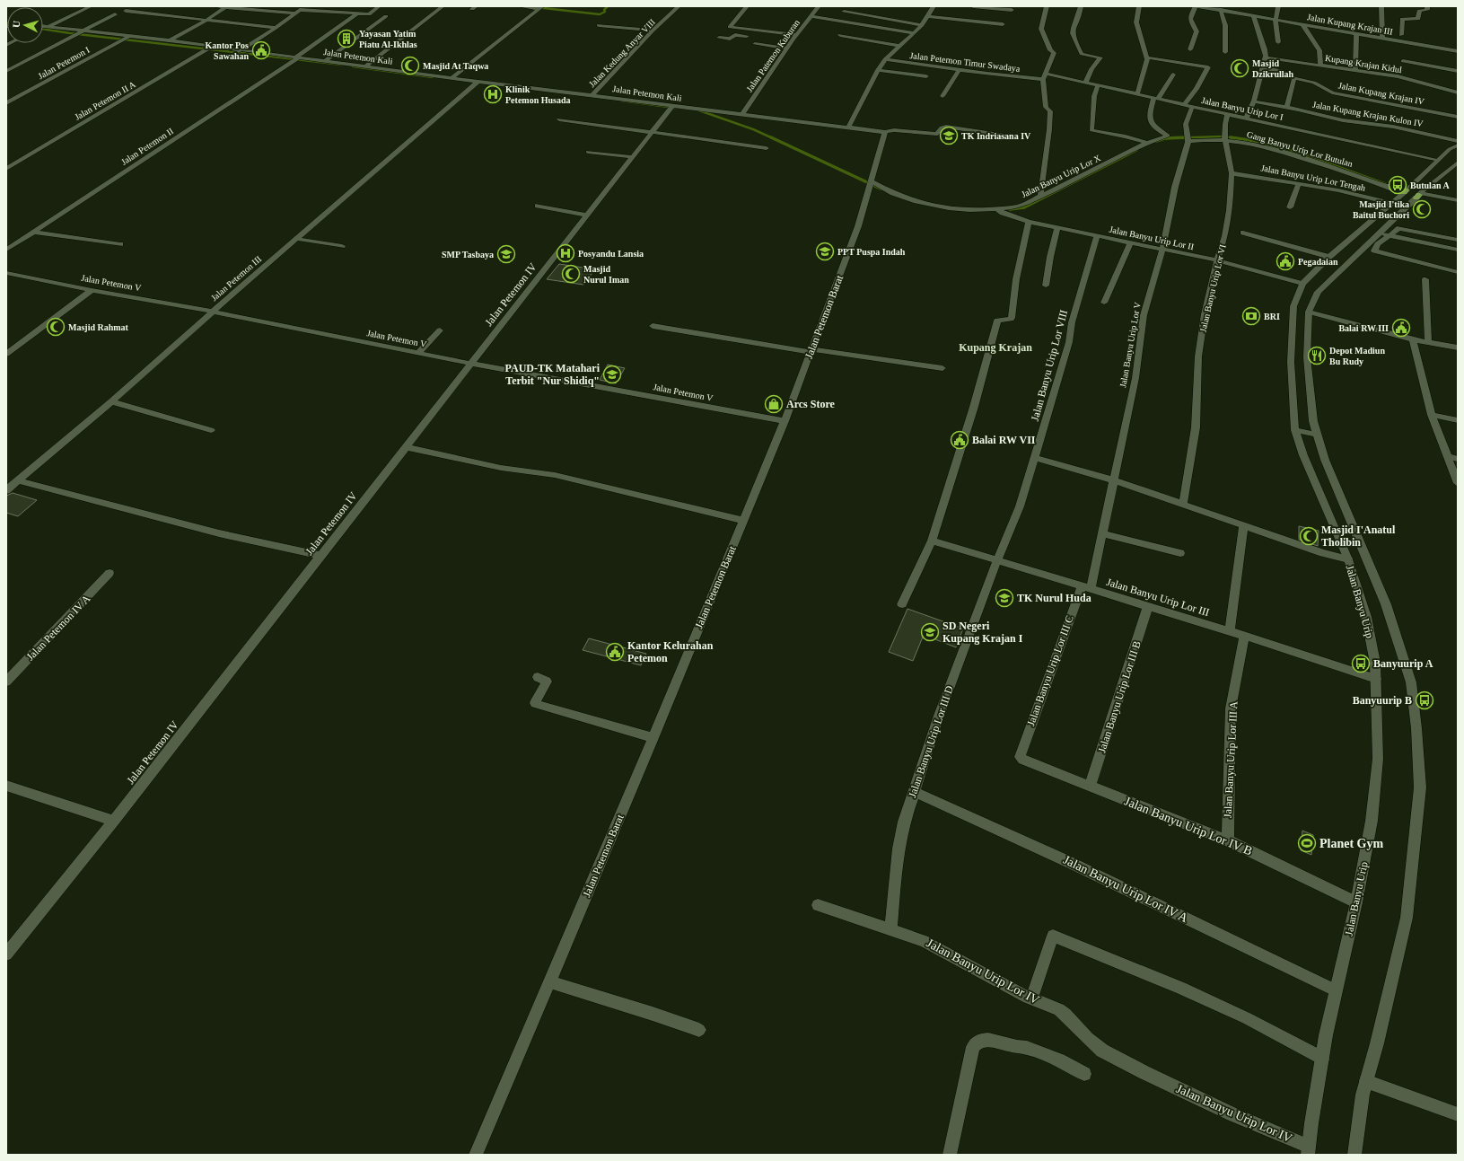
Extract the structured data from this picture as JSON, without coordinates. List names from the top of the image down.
{
  "streets": {
    "street": [
      "Jalan Kupang Krajan III",
      "Jalan Kedung Anyar VIII",
      "Jalan Patemon Kuburan",
      "Jalan Petemon Kali",
      "Jalan Petemon Timur Swadaya",
      "Jalan Petemon I",
      "Kupang Krajan Kidul",
      "Jalan Kupang Krajan IV",
      "Jalan Petemon II A",
      "Jalan Banyu Urip Lor I",
      "Jalan Kupang Krajan Kulon IV",
      "Jalan Petemon II",
      "Gang Banyu Urip Lor Butulan",
      "Jalan Banyu Urip Lor X",
      "Jalan Banyu Urip Lor Tengah",
      "Jalan Banyu Urip Lor II",
      "Jalan Petemon III",
      "Jalan Petemon V",
      "Jalan Banyu Urip Lor VI",
      "Jalan Petemon IV",
      "Jalan Petemon Barat",
      "Jalan Banyu Urip Lor V",
      "Jalan Banyu Urip Lor VIII",
      "Jalan Banyu Urip Lor III",
      "Jalan Banyu Urip",
      "Jalan Petemon IV A",
      "Jalan Banyu Urip Lor III C",
      "Jalan Banyu Urip Lor III B",
      "Jalan Banyu Urip Lor III D",
      "Jalan Banyu Urip Lor III A",
      "Jalan Banyu Urip Lor IV B",
      "Jalan Banyu Urip Lor IV A",
      "Jalan Banyu Urip Lor IV"
    ]
  },
  "crossings": [
    ["Jalan Kedung Anyar VIII", "Jalan Petemon Kali"],
    ["Jalan Patemon Kuburan", "Jalan Petemon Kali"],
    ["Jalan Petemon Kali", "Jalan Petemon I"],
    ["Jalan Petemon Kali", "Jalan Petemon II A"],
    ["Jalan Petemon Kali", "Jalan Petemon II"],
    ["Jalan Petemon Kali", "Jalan Petemon III"],
    ["Jalan Petemon Kali", "Jalan Petemon IV"],
    ["Jalan Petemon Kali", "Jalan Petemon Barat"],
    ["Jalan Petemon Timur Swadaya", "Jalan Banyu Urip Lor I"],
    ["Jalan Banyu Urip Lor I", "Jalan Banyu Urip Lor X"],
    ["Jalan Banyu Urip Lor I", "Jalan Banyu Urip Lor VI"],
    ["Jalan Banyu Urip Lor I", "Jalan Banyu Urip Lor V"],
    ["Jalan Banyu Urip Lor I", "Jalan Banyu Urip"],
    ["Gang Banyu Urip Lor Butulan", "Jalan Banyu Urip Lor VI"],
    ["Gang Banyu Urip Lor Butulan", "Jalan Banyu Urip Lor V"],
    ["Gang Banyu Urip Lor Butulan", "Jalan Banyu Urip"],
    ["Jalan Banyu Urip Lor X", "Jalan Banyu Urip Lor II"],
    ["Jalan Banyu Urip Lor X", "Jalan Petemon Barat"],
    ["Jalan Banyu Urip Lor Tengah", "Jalan Banyu Urip Lor VI"],
    ["Jalan Banyu Urip Lor Tengah", "Jalan Banyu Urip"],
    ["Jalan Banyu Urip Lor II", "Jalan Banyu Urip Lor VI"],
    ["Jalan Banyu Urip Lor II", "Jalan Banyu Urip Lor V"],
    ["Jalan Banyu Urip Lor II", "Jalan Banyu Urip Lor VIII"],
    ["Jalan Banyu Urip Lor II", "Jalan Banyu Urip"],
    ["Jalan Petemon III", "Jalan Petemon V"],
    ["Jalan Petemon V", "Jalan Petemon IV"],
    ["Jalan Petemon V", "Jalan Petemon Barat"],
    ["Jalan Banyu Urip Lor V", "Jalan Banyu Urip Lor III"],
    ["Jalan Banyu Urip Lor V", "Jalan Banyu Urip Lor III C"],
    ["Jalan Banyu Urip Lor VIII", "Jalan Banyu Urip Lor III"],
    ["Jalan Banyu Urip Lor VIII", "Jalan Banyu Urip Lor III D"],
    ["Jalan Banyu Urip Lor III", "Jalan Banyu Urip"],
    ["Jalan Banyu Urip Lor III", "Jalan Banyu Urip Lor III C"],
    ["Jalan Banyu Urip Lor III", "Jalan Banyu Urip Lor III B"],
    ["Jalan Banyu Urip Lor III", "Jalan Banyu Urip Lor III D"],
    ["Jalan Banyu Urip Lor III", "Jalan Banyu Urip Lor III A"],
    ["Jalan Banyu Urip", "Jalan Banyu Urip Lor IV B"],
    ["Jalan Banyu Urip", "Jalan Banyu Urip Lor IV A"],
    ["Jalan Banyu Urip", "Jalan Banyu Urip Lor IV"],
    ["Jalan Banyu Urip Lor III C", "Jalan Banyu Urip Lor IV B"],
    ["Jalan Banyu Urip Lor III B", "Jalan Banyu Urip Lor IV B"],
    ["Jalan Banyu Urip Lor III D", "Jalan Banyu Urip Lor IV A"],
    ["Jalan Banyu Urip Lor III D", "Jalan Banyu Urip Lor IV"],
    ["Jalan Banyu Urip Lor III A", "Jalan Banyu Urip Lor IV B"]
  ],
  "districts": ["Kupang Krajan"],
  "places": {
    "building": ["Yayasan Yatim Piatu Al-Ikhlas"],
    "public building": [
      "Kantor Pos Sawahan",
      "Pegadaian",
      "Balai RW III",
      "Balai RW VII",
      "Kantor Kelurahan Petemon"
    ],
    "mosque": [
      "Masjid At Taqwa",
      "Masjid Dzikrullah",
      "Masjid I'tika Baitul Buchori",
      "Masjid Nurul Iman",
      "Masjid Rahmat",
      "Masjid I'Anatul Tholibin"
    ],
    "hospital": ["Klinik Petemon Husada", "Posyandu Lansia"],
    "school or university": [
      "TK Indriasana IV",
      "PPT Puspa Indah",
      "SMP Tasbaya",
      "PAUD-TK Matahari Terbit \"Nur Shidiq\"",
      "TK Nurul Huda",
      "SD Negeri Kupang Krajan I"
    ],
    "bus stop": ["Butulan A", "Banyuurip A", "Banyuurip B"],
    "bank": ["BRI"],
    "restaurant": ["Depot Madiun Bu Rudy"],
    "shop": ["Arcs Store"],
    "sports": ["Planet Gym"]
  },
  "north": "left"
}
